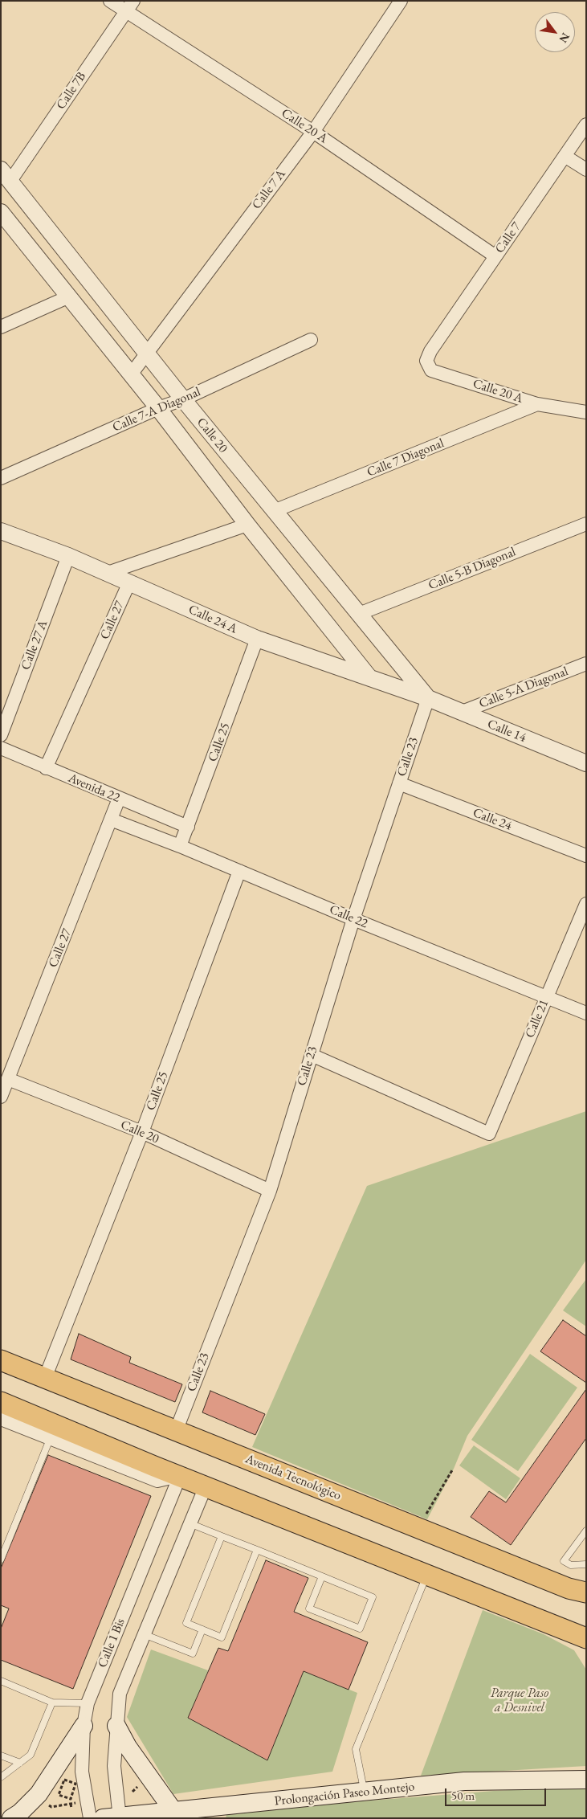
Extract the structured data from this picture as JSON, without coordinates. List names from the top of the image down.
{
  "streets": {
    "main road": ["Avenida Tecnológico", "Prolongación Paseo Montejo"],
    "street": [
      "Calle 7B",
      "Calle 20 A",
      "Calle 7 A",
      "Calle 7",
      "Calle 7-A Diagonal",
      "Calle 20",
      "Calle 7 Diagonal",
      "Calle 5-B Diagonal",
      "Calle 24 A",
      "Calle 27",
      "Calle 27 A",
      "Calle 5-A Diagonal",
      "Calle 14",
      "Calle 25",
      "Calle 23",
      "Avenida 22",
      "Calle 24",
      "Calle 22",
      "Calle 21",
      "Calle 1 Bis"
    ]
  },
  "crossings": [
    ["Calle 7B", "Calle 20 A"],
    ["Calle 7B", "Calle 20"],
    ["Calle 20 A", "Calle 7 A"],
    ["Calle 20 A", "Calle 7"],
    ["Calle 20 A", "Calle 7 Diagonal"],
    ["Calle 7 A", "Calle 20"],
    ["Calle 7-A Diagonal", "Calle 20"],
    ["Calle 20", "Calle 7 Diagonal"],
    ["Calle 20", "Calle 5-B Diagonal"],
    ["Calle 20", "Calle 24 A"],
    ["Calle 20", "Calle 27"],
    ["Calle 20", "Calle 14"],
    ["Calle 20", "Calle 25"],
    ["Calle 20", "Calle 23"],
    ["Calle 24 A", "Calle 27"],
    ["Calle 24 A", "Calle 27 A"],
    ["Calle 24 A", "Calle 14"],
    ["Calle 24 A", "Calle 25"],
    ["Calle 24 A", "Calle 23"],
    ["Calle 27", "Avenida 22"],
    ["Calle 27", "Calle 22"],
    ["Calle 5-A Diagonal", "Calle 14"],
    ["Calle 14", "Calle 23"],
    ["Calle 25", "Avenida 22"],
    ["Calle 25", "Calle 22"],
    ["Calle 25", "Avenida Tecnológico"],
    ["Calle 23", "Calle 24"],
    ["Calle 23", "Calle 22"],
    ["Calle 23", "Calle 21"],
    ["Calle 23", "Avenida Tecnológico"],
    ["Calle 22", "Calle 21"],
    ["Calle 1 Bis", "Prolongación Paseo Montejo"]
  ],
  "parks": ["Parque Paso a Desnivel"],
  "scale_bar": "50 m",
  "north": "bottom right"
}
